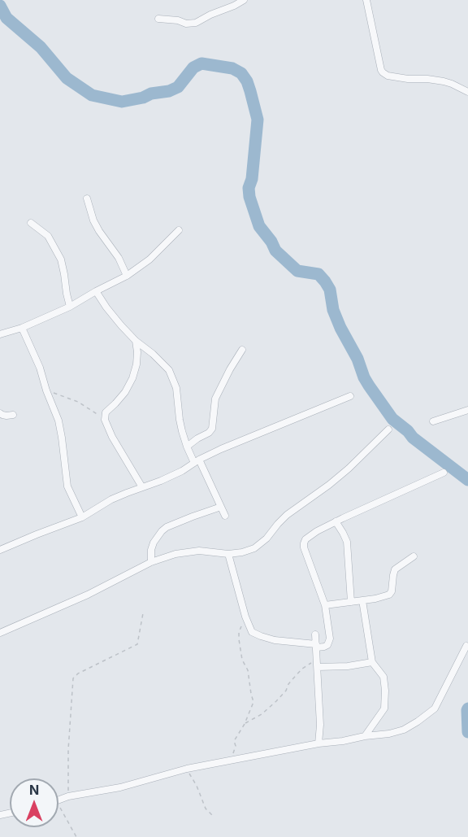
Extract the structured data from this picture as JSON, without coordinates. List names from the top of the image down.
{
  "north": "top"
}
